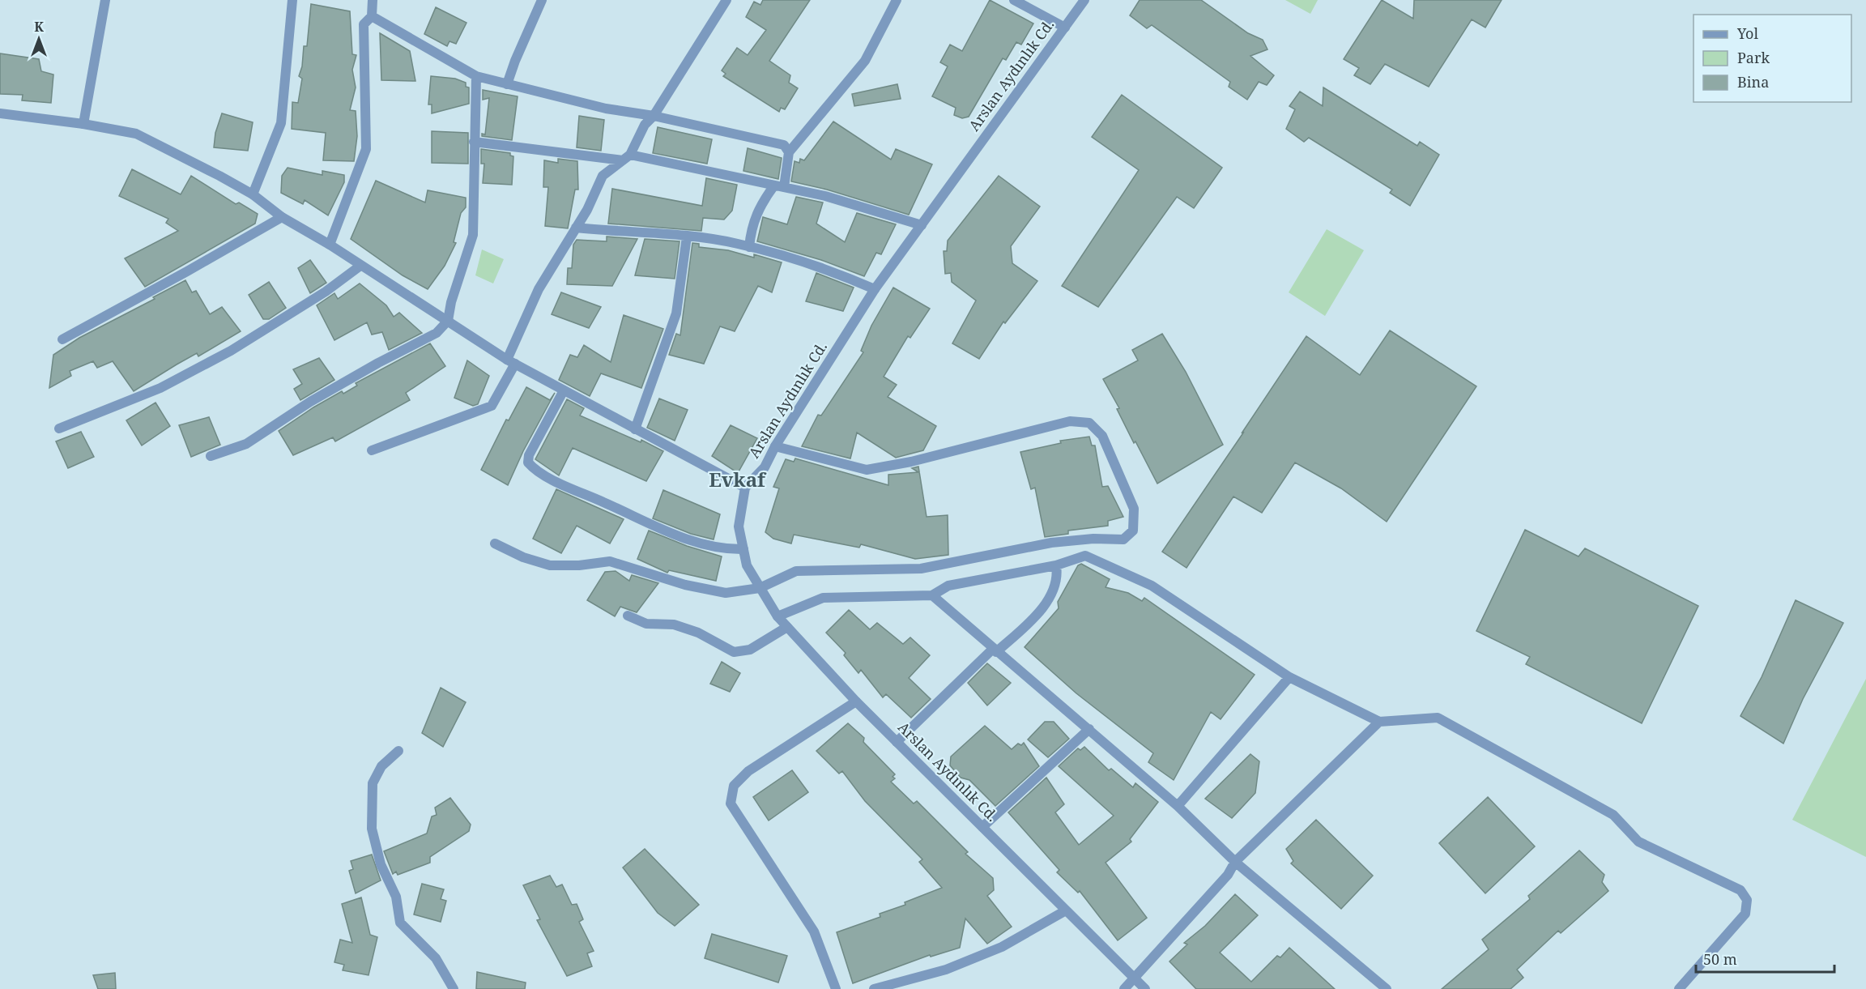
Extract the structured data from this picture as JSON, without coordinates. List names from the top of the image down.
{
  "streets": {
    "street": ["Arslan Aydınlık Cd."]
  },
  "districts": ["Evkaf"],
  "legend": ["Yol", "Park", "Bina"],
  "scale_bar": "50 m",
  "north": "top"
}
